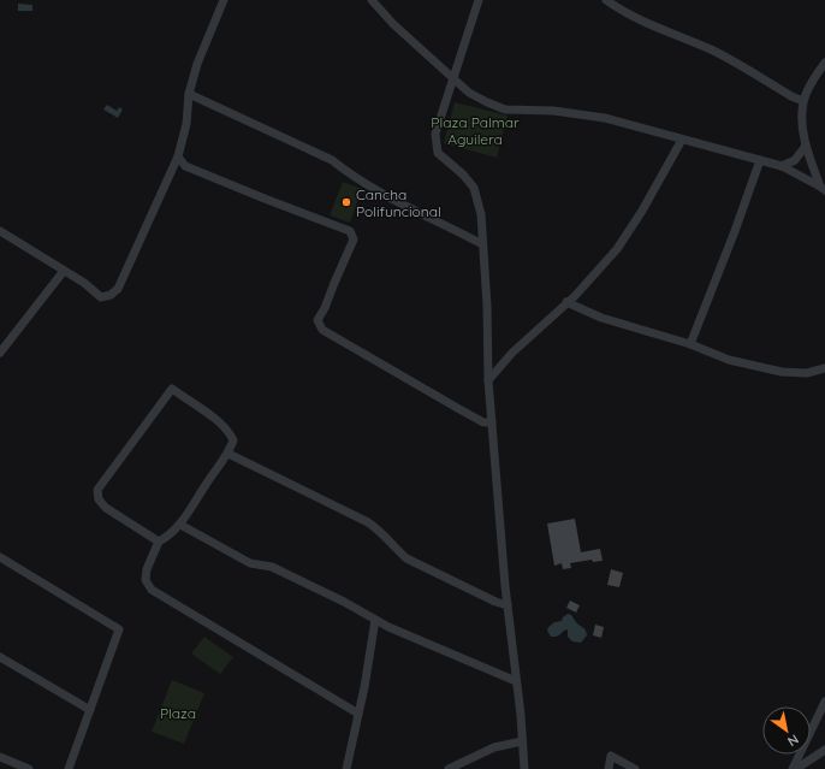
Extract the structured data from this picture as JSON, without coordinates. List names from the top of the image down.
{
  "parks": ["Plaza Palmar Aguilera", "Plaza"],
  "places": ["Cancha Polifuncional"],
  "north": "bottom right"
}
